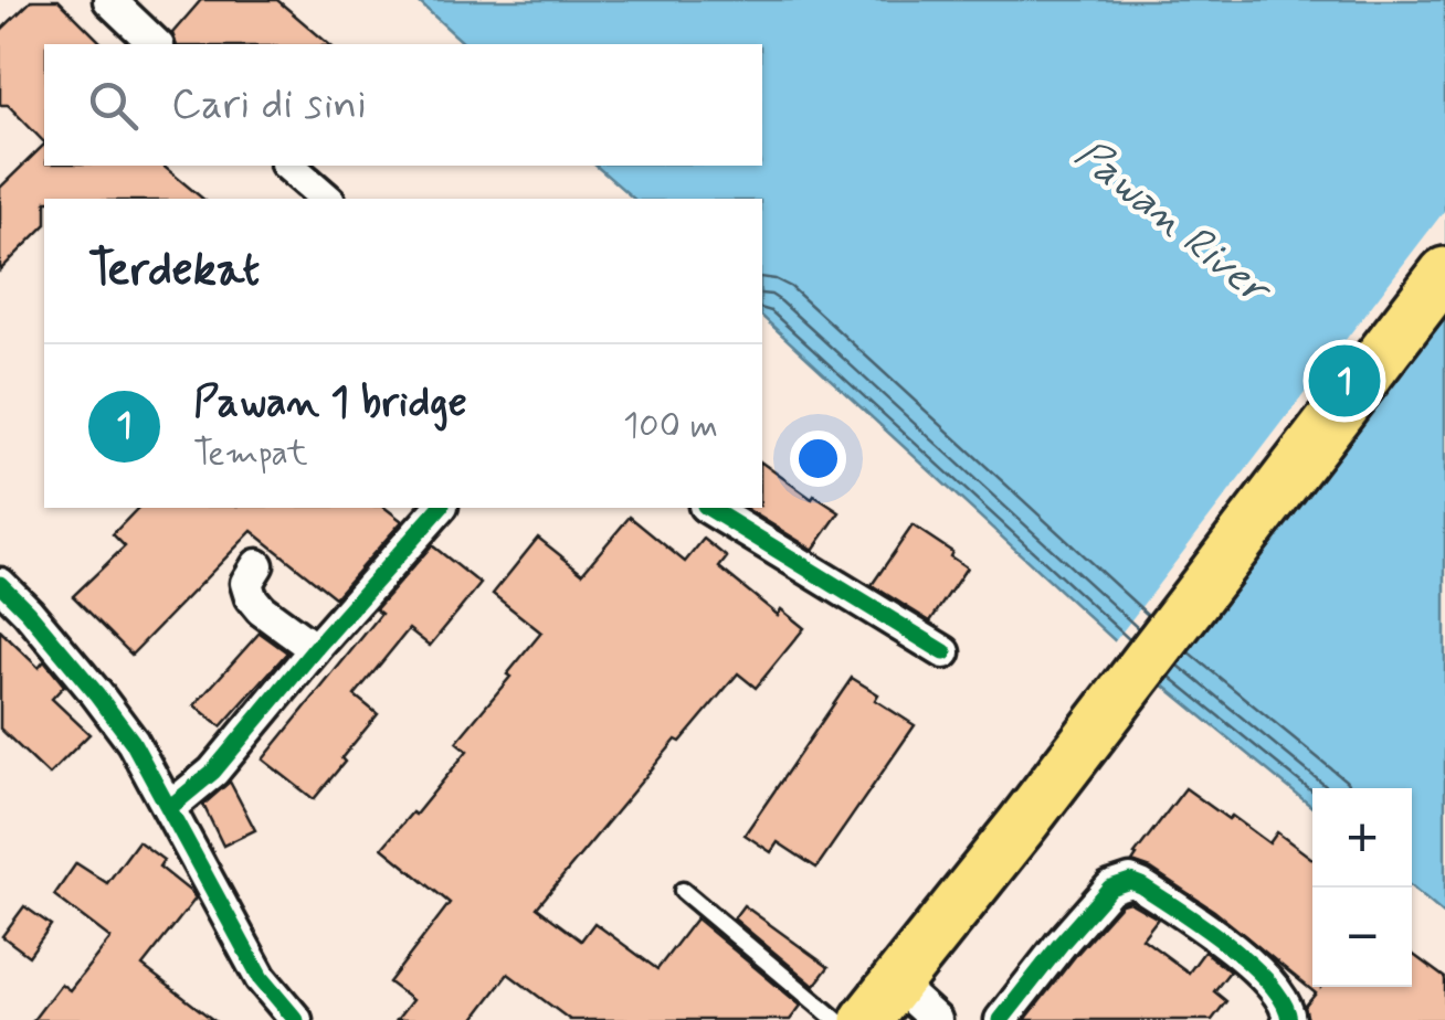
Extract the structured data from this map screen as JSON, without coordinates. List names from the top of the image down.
{
  "water": ["Pawan River"],
  "page": {
    "search": "Cari di sini",
    "heading": "Terdekat",
    "pins": "1",
    "list": [
      {
        "mark": "1",
        "name": "Pawan 1 bridge",
        "note": "Tempat",
        "value": "100 m"
      }
    ],
    "map_buttons": ["+", "−"]
  }
}
